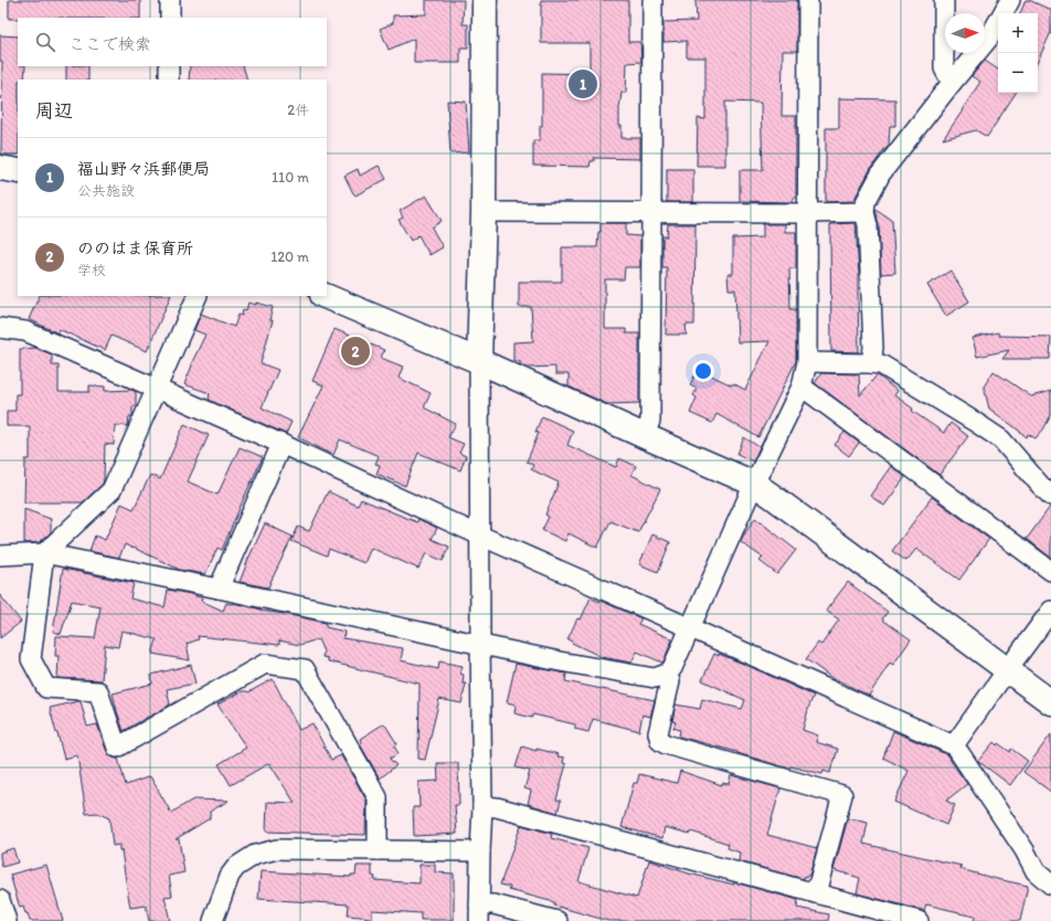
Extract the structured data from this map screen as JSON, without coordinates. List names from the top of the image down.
{
  "north": "right",
  "page": {
    "map_buttons": ["+", "−"],
    "search": "ここで検索",
    "pins": ["1", "2"],
    "heading": ["周辺", "2件"],
    "list": [
      {
        "mark": "1",
        "name": "福山野々浜郵便局",
        "note": "公共施設",
        "value": "110 m"
      },
      {
        "mark": "2",
        "name": "ののはま保育所",
        "note": "学校",
        "value": "120 m"
      }
    ]
  }
}
